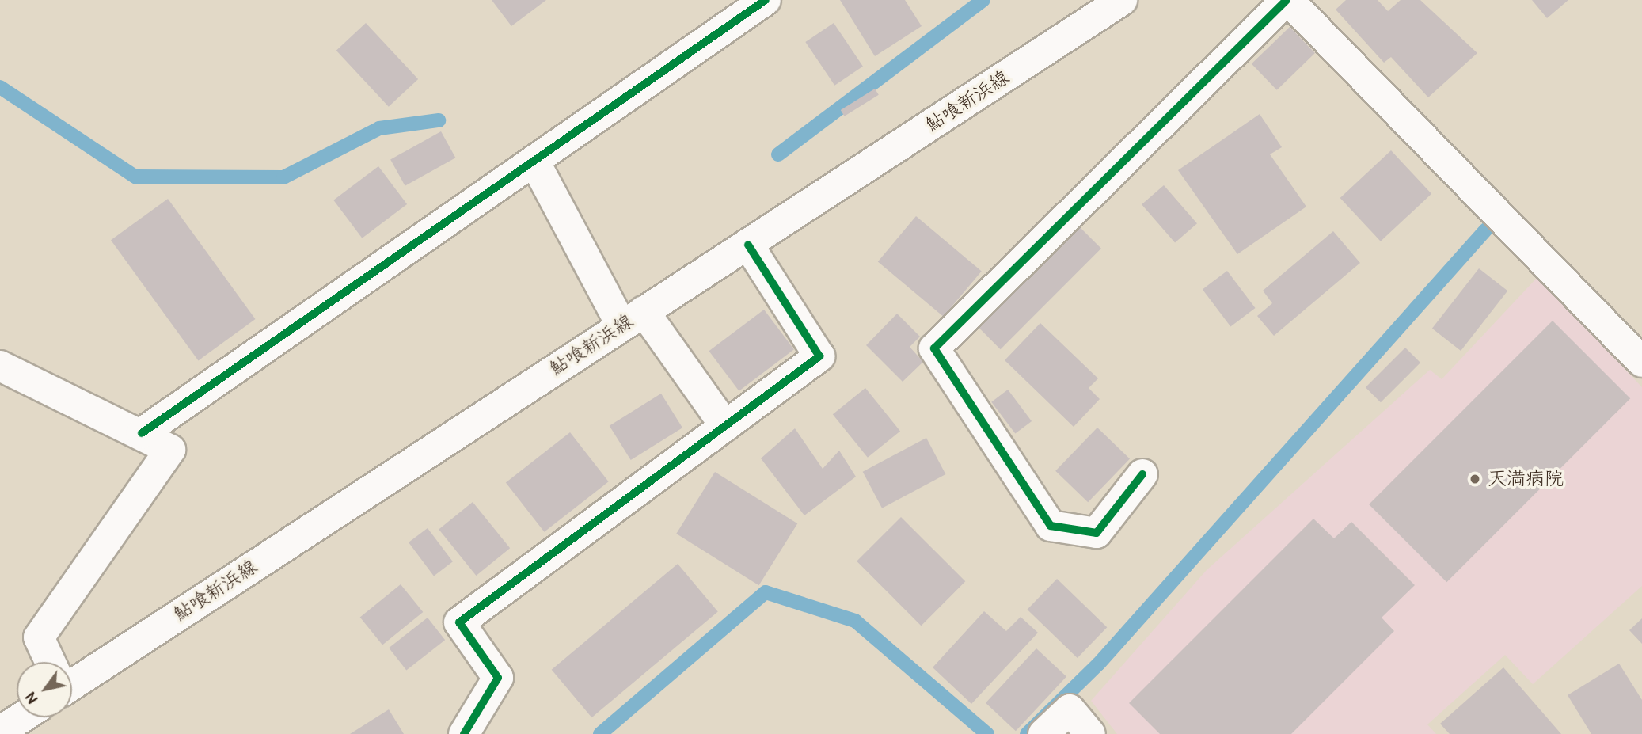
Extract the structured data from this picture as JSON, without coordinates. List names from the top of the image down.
{
  "streets": {
    "street": ["鮎喰新浜線"]
  },
  "places": ["天満病院"],
  "north": "bottom left"
}
